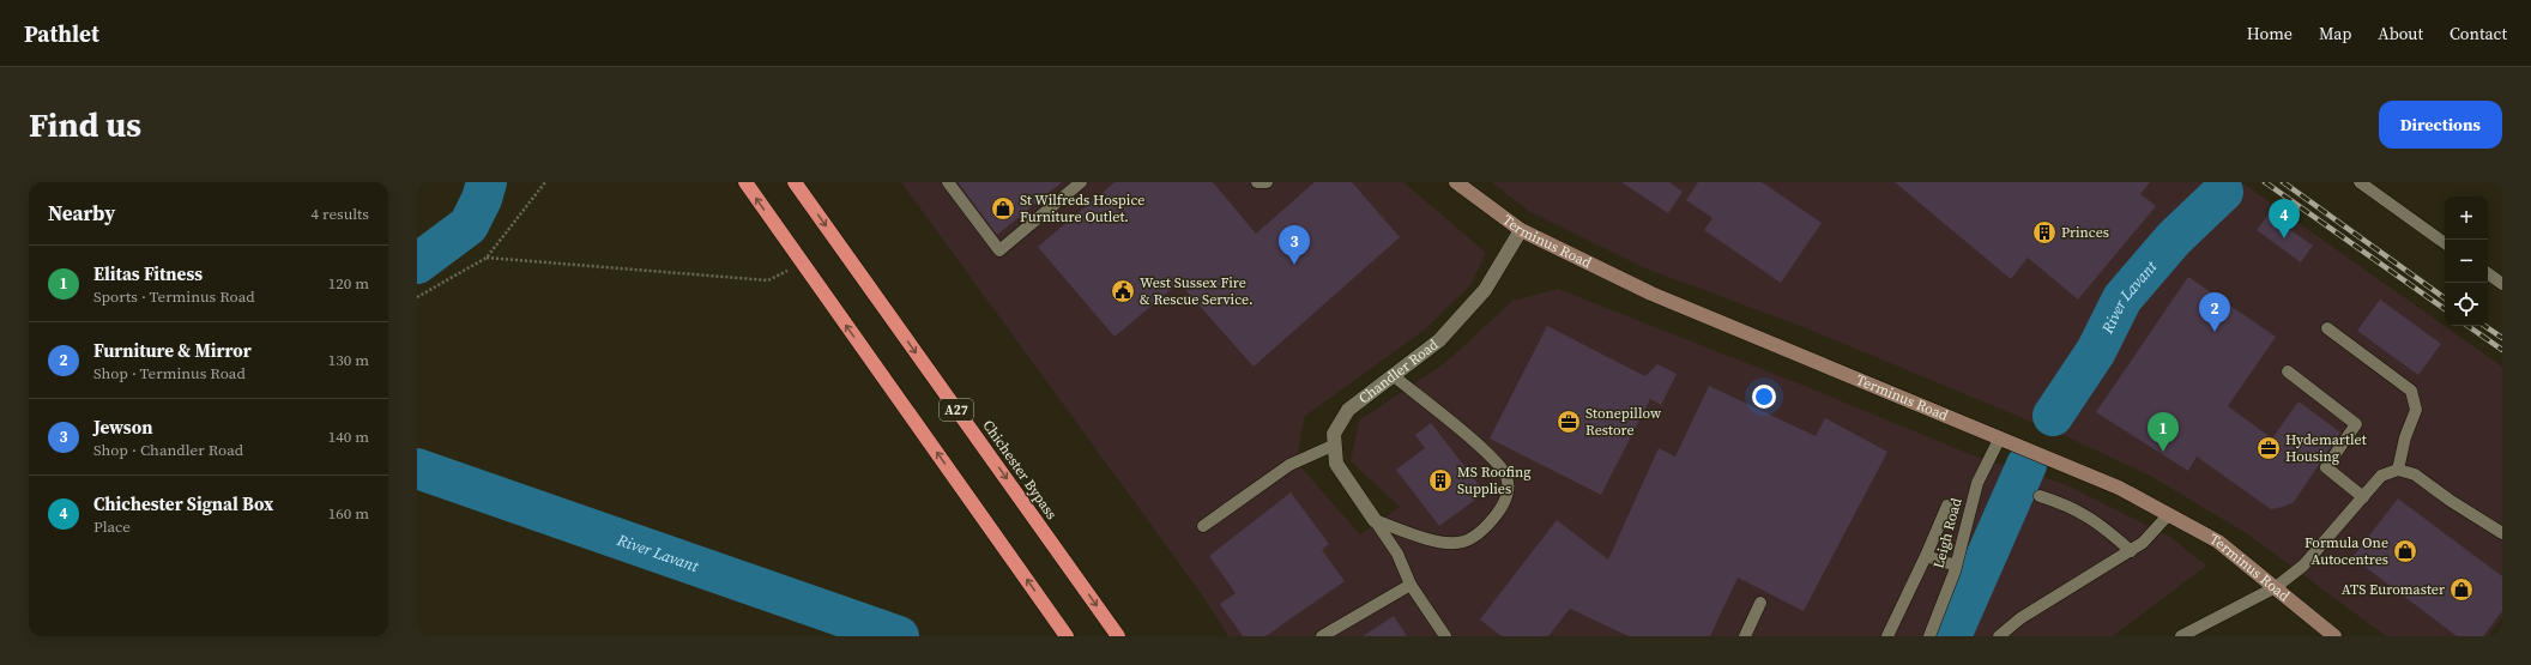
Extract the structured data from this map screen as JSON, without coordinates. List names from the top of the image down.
{
  "streets": {
    "highway": ["A27", "Chichester Bypass"],
    "street": ["Terminus Road", "Chandler Road"],
    "lane": ["Leigh Road"]
  },
  "crossings": [
    ["Terminus Road", "Chandler Road"],
    ["Terminus Road", "Leigh Road"]
  ],
  "water": ["River Lavant"],
  "places": {
    "shop": ["St Wilfreds Hospice Furniture Outlet.", "Formula One Autocentres", "ATS Euromaster"],
    "building": ["Princes", "MS Roofing Supplies"],
    "public building": ["West Sussex Fire & Rescue Service."],
    "office": ["Stonepillow Restore", "Hydemartlet Housing"]
  },
  "page": {
    "header": "Pathlet",
    "nav": [
      "Home",
      "Map",
      "About",
      "Contact"
    ],
    "buttons": "Directions",
    "title": "Find us",
    "heading": ["Nearby", "4 results"],
    "map_buttons": ["+", "−"],
    "pins": [
      "4",
      "3",
      "2",
      "1"
    ],
    "list": [
      {
        "mark": "1",
        "name": "Elitas Fitness",
        "note": "Sports · Terminus Road",
        "value": "120 m"
      },
      {
        "mark": "2",
        "name": "Furniture & Mirror",
        "note": "Shop · Terminus Road",
        "value": "130 m"
      },
      {
        "mark": "3",
        "name": "Jewson",
        "note": "Shop · Chandler Road",
        "value": "140 m"
      },
      {
        "mark": "4",
        "name": "Chichester Signal Box",
        "note": "Place",
        "value": "160 m"
      }
    ]
  }
}
